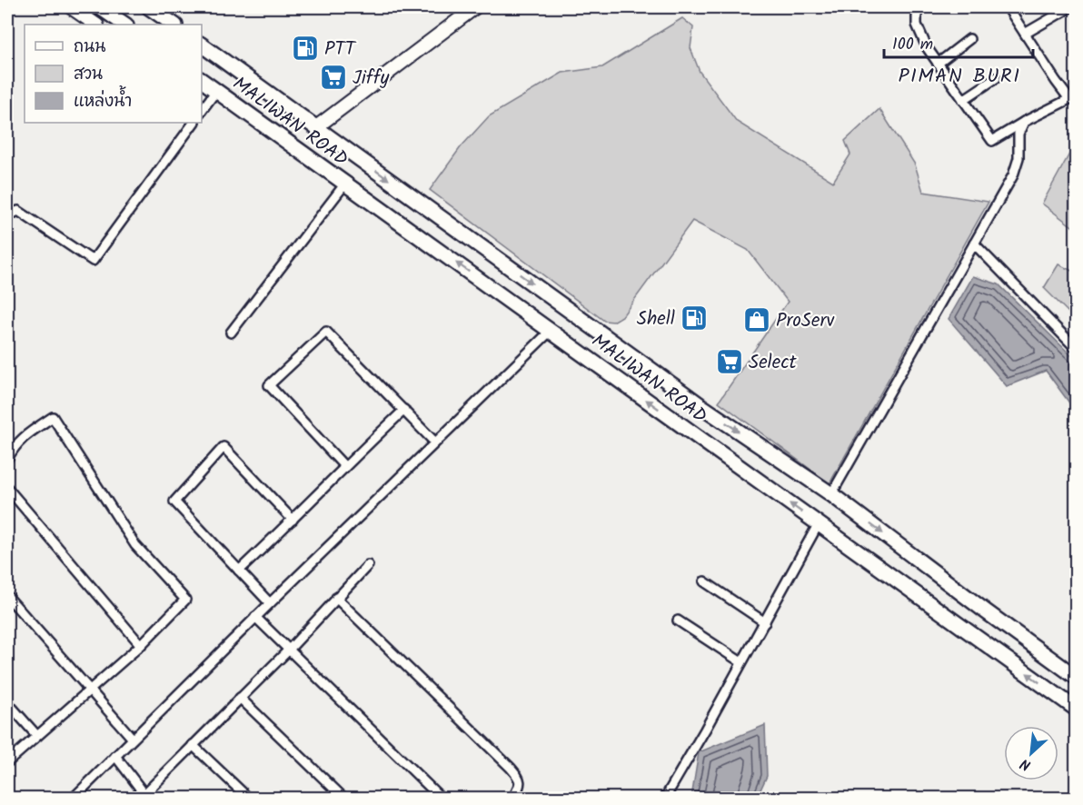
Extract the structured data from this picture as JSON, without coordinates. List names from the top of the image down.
{
  "streets": {
    "main road": ["MALIWAN ROAD"]
  },
  "districts": ["PIMAN BURI"],
  "places": {
    "fuel station": ["PTT", "Shell"],
    "supermarket": ["Jiffy", "Select"],
    "shop": ["ProServ"]
  },
  "legend": ["ถนน", "สวน", "แหล่งน้ำ"],
  "scale_bar": "100 m",
  "north": "bottom left"
}
